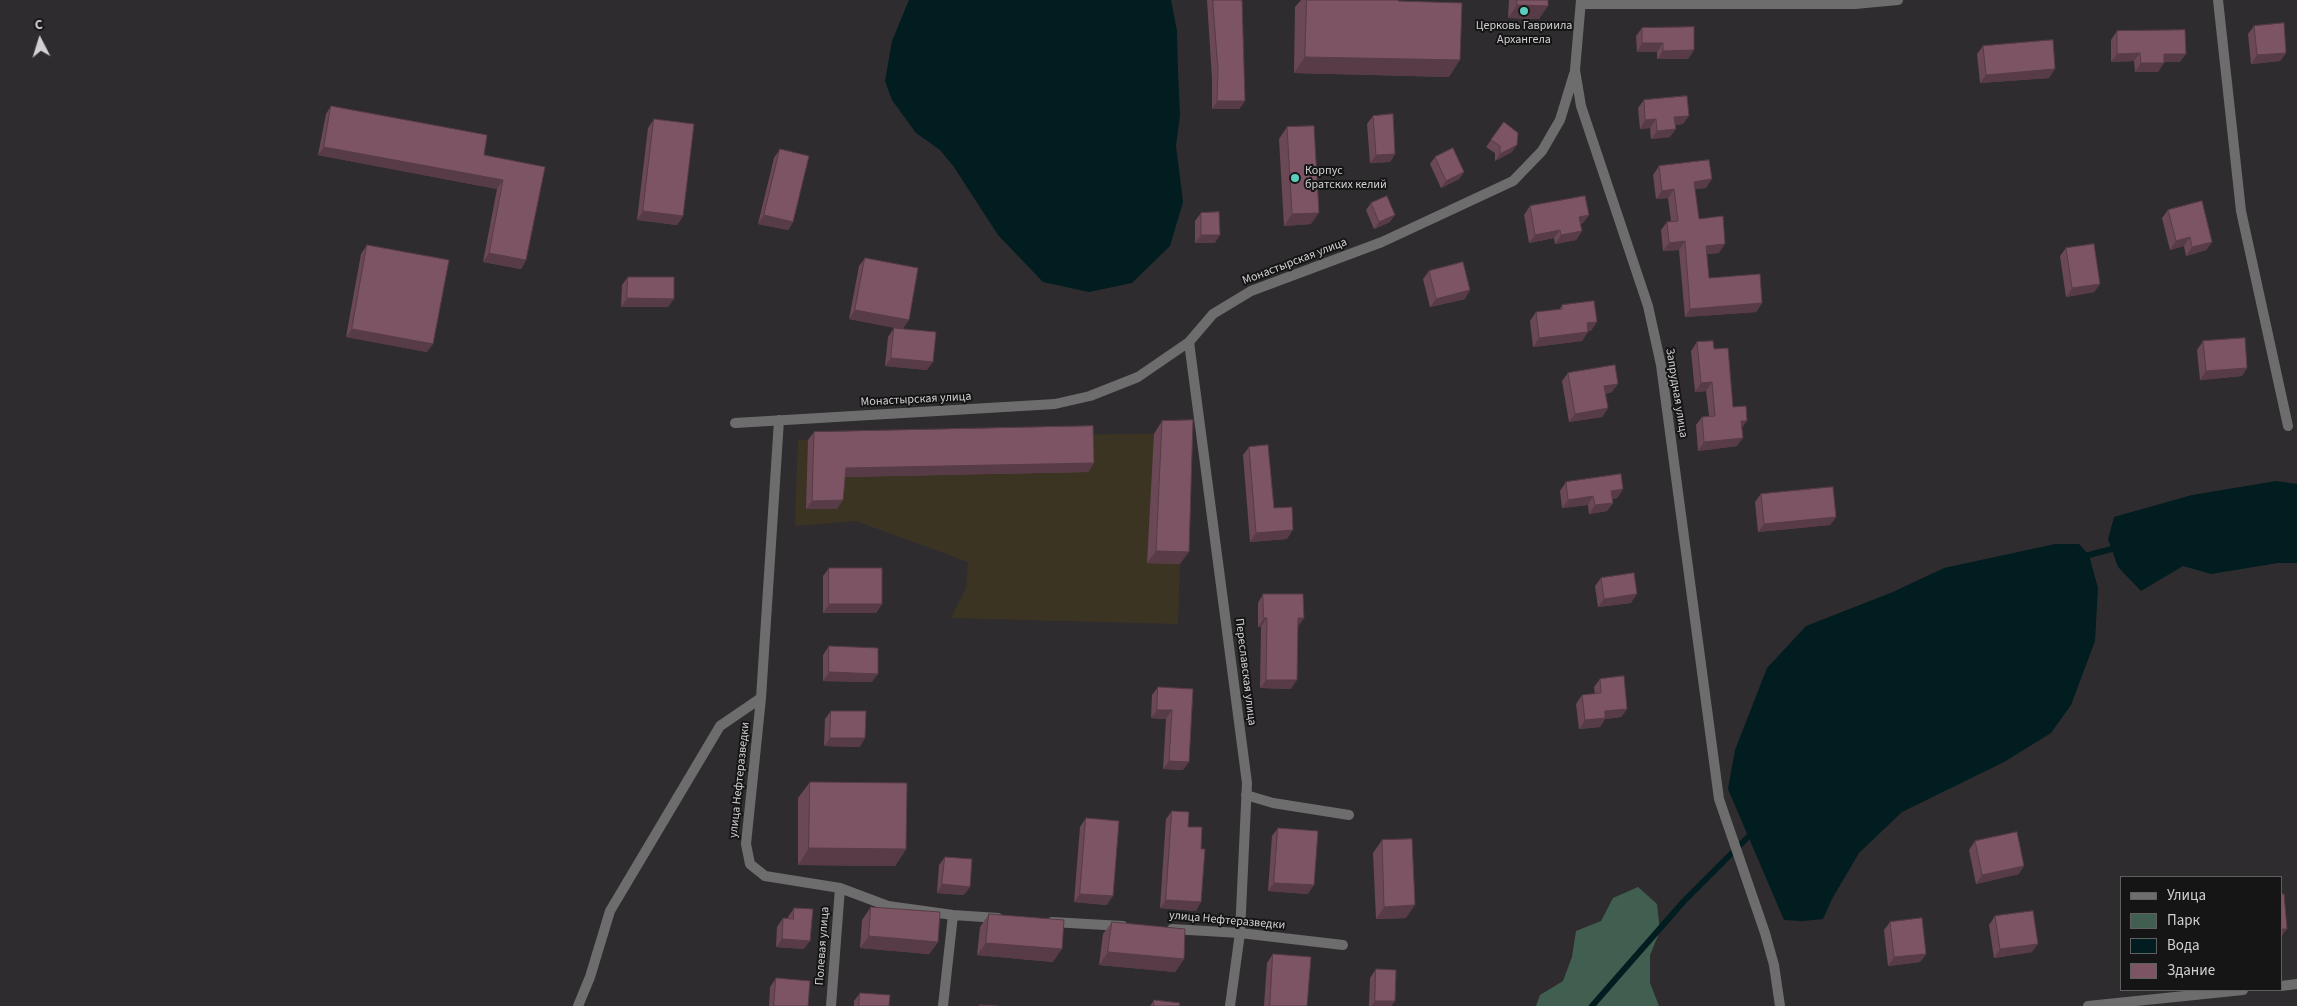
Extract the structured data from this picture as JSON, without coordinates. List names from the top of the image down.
{
  "streets": {
    "street": [
      "Монастырская улица",
      "Запрудная улица",
      "Переславская улица",
      "улица Нефтеразведки",
      "Полевая улица"
    ]
  },
  "crossings": [
    ["Монастырская улица", "Запрудная улица"],
    ["Монастырская улица", "Переславская улица"],
    ["Переславская улица", "улица Нефтеразведки"],
    ["улица Нефтеразведки", "Полевая улица"]
  ],
  "places": ["Церковь Гавриила Архангела", "Корпус братских келий"],
  "legend": [
    "Улица",
    "Парк",
    "Вода",
    "Здание"
  ],
  "north": "top"
}
